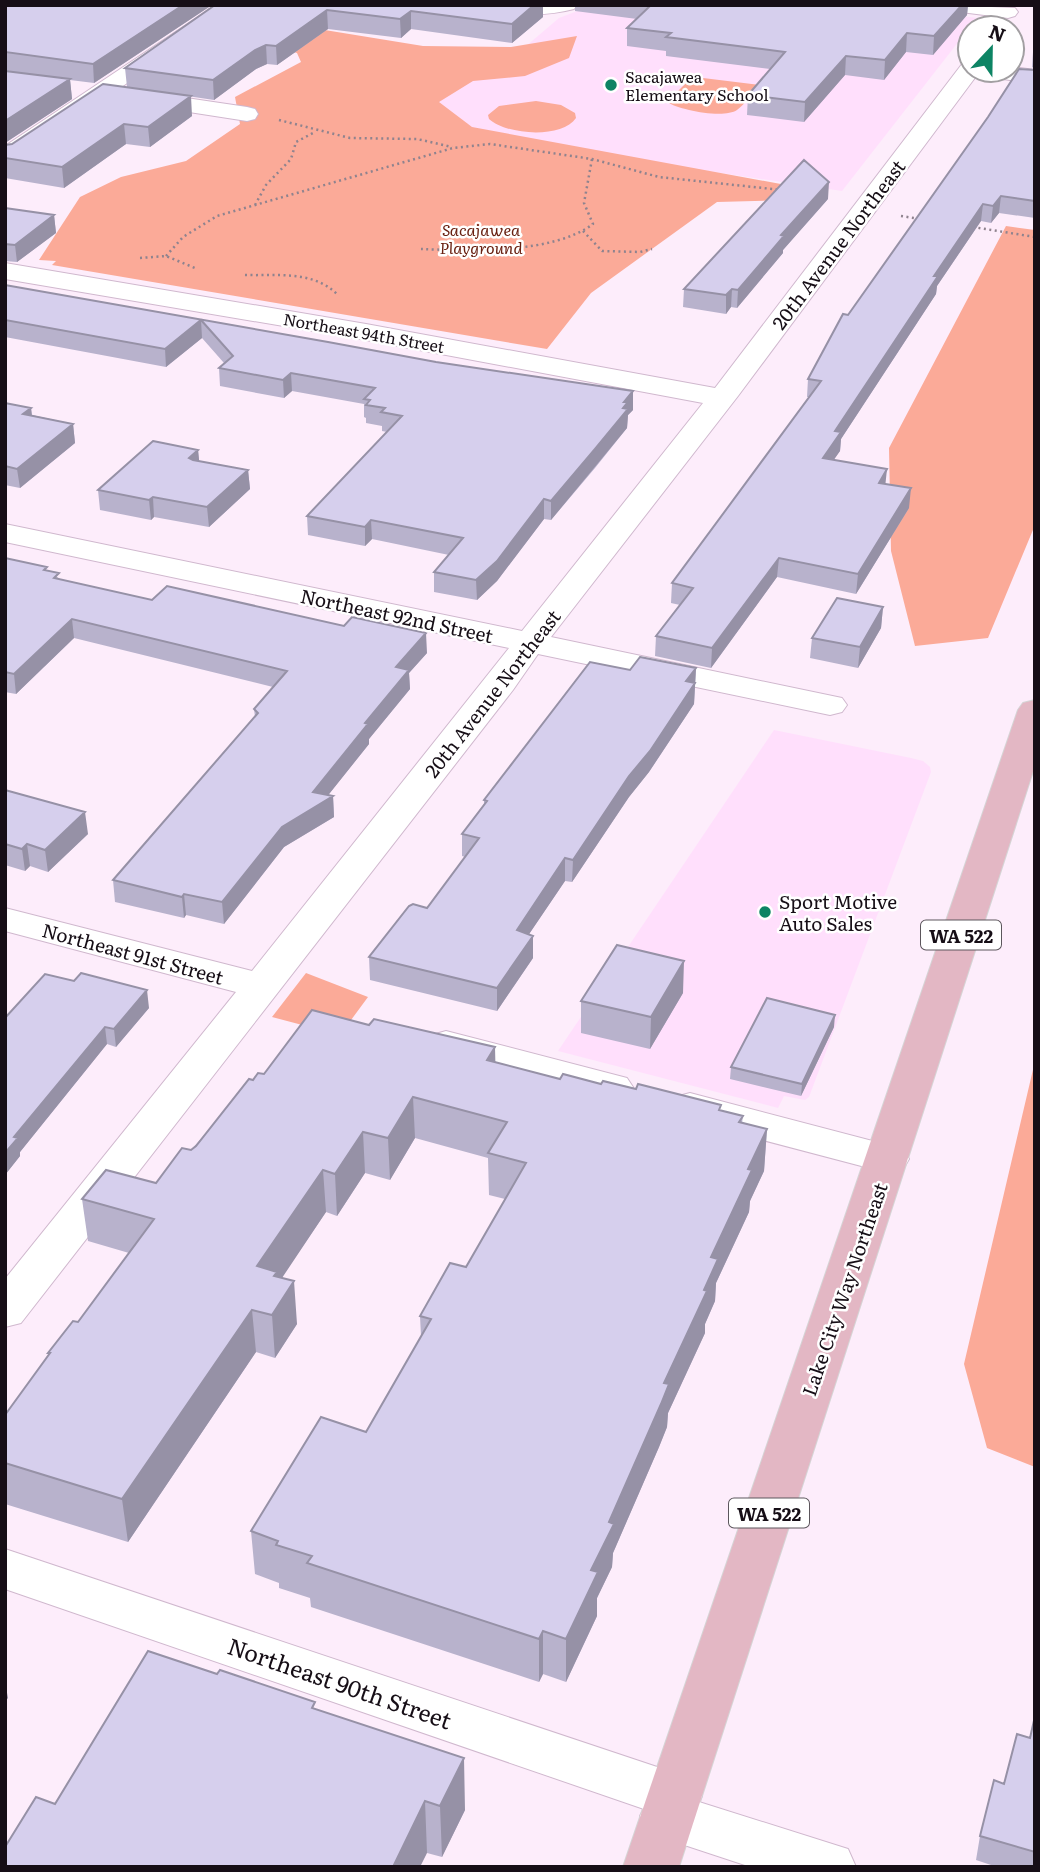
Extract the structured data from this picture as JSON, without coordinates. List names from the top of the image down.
{
  "streets": {
    "main road": ["WA 522", "Lake City Way Northeast"],
    "street": [
      "20th Avenue Northeast",
      "Northeast 94th Street",
      "Northeast 92nd Street",
      "Northeast 91st Street",
      "Northeast 90th Street"
    ]
  },
  "crossings": [
    ["20th Avenue Northeast", "Northeast 94th Street"],
    ["20th Avenue Northeast", "Northeast 92nd Street"],
    ["20th Avenue Northeast", "Northeast 91st Street"],
    ["Lake City Way Northeast", "Northeast 90th Street"]
  ],
  "parks": ["Sacajawea Playground"],
  "places": ["Sacajawea Elementary School", "Sport Motive Auto Sales"],
  "north": "top"
}
